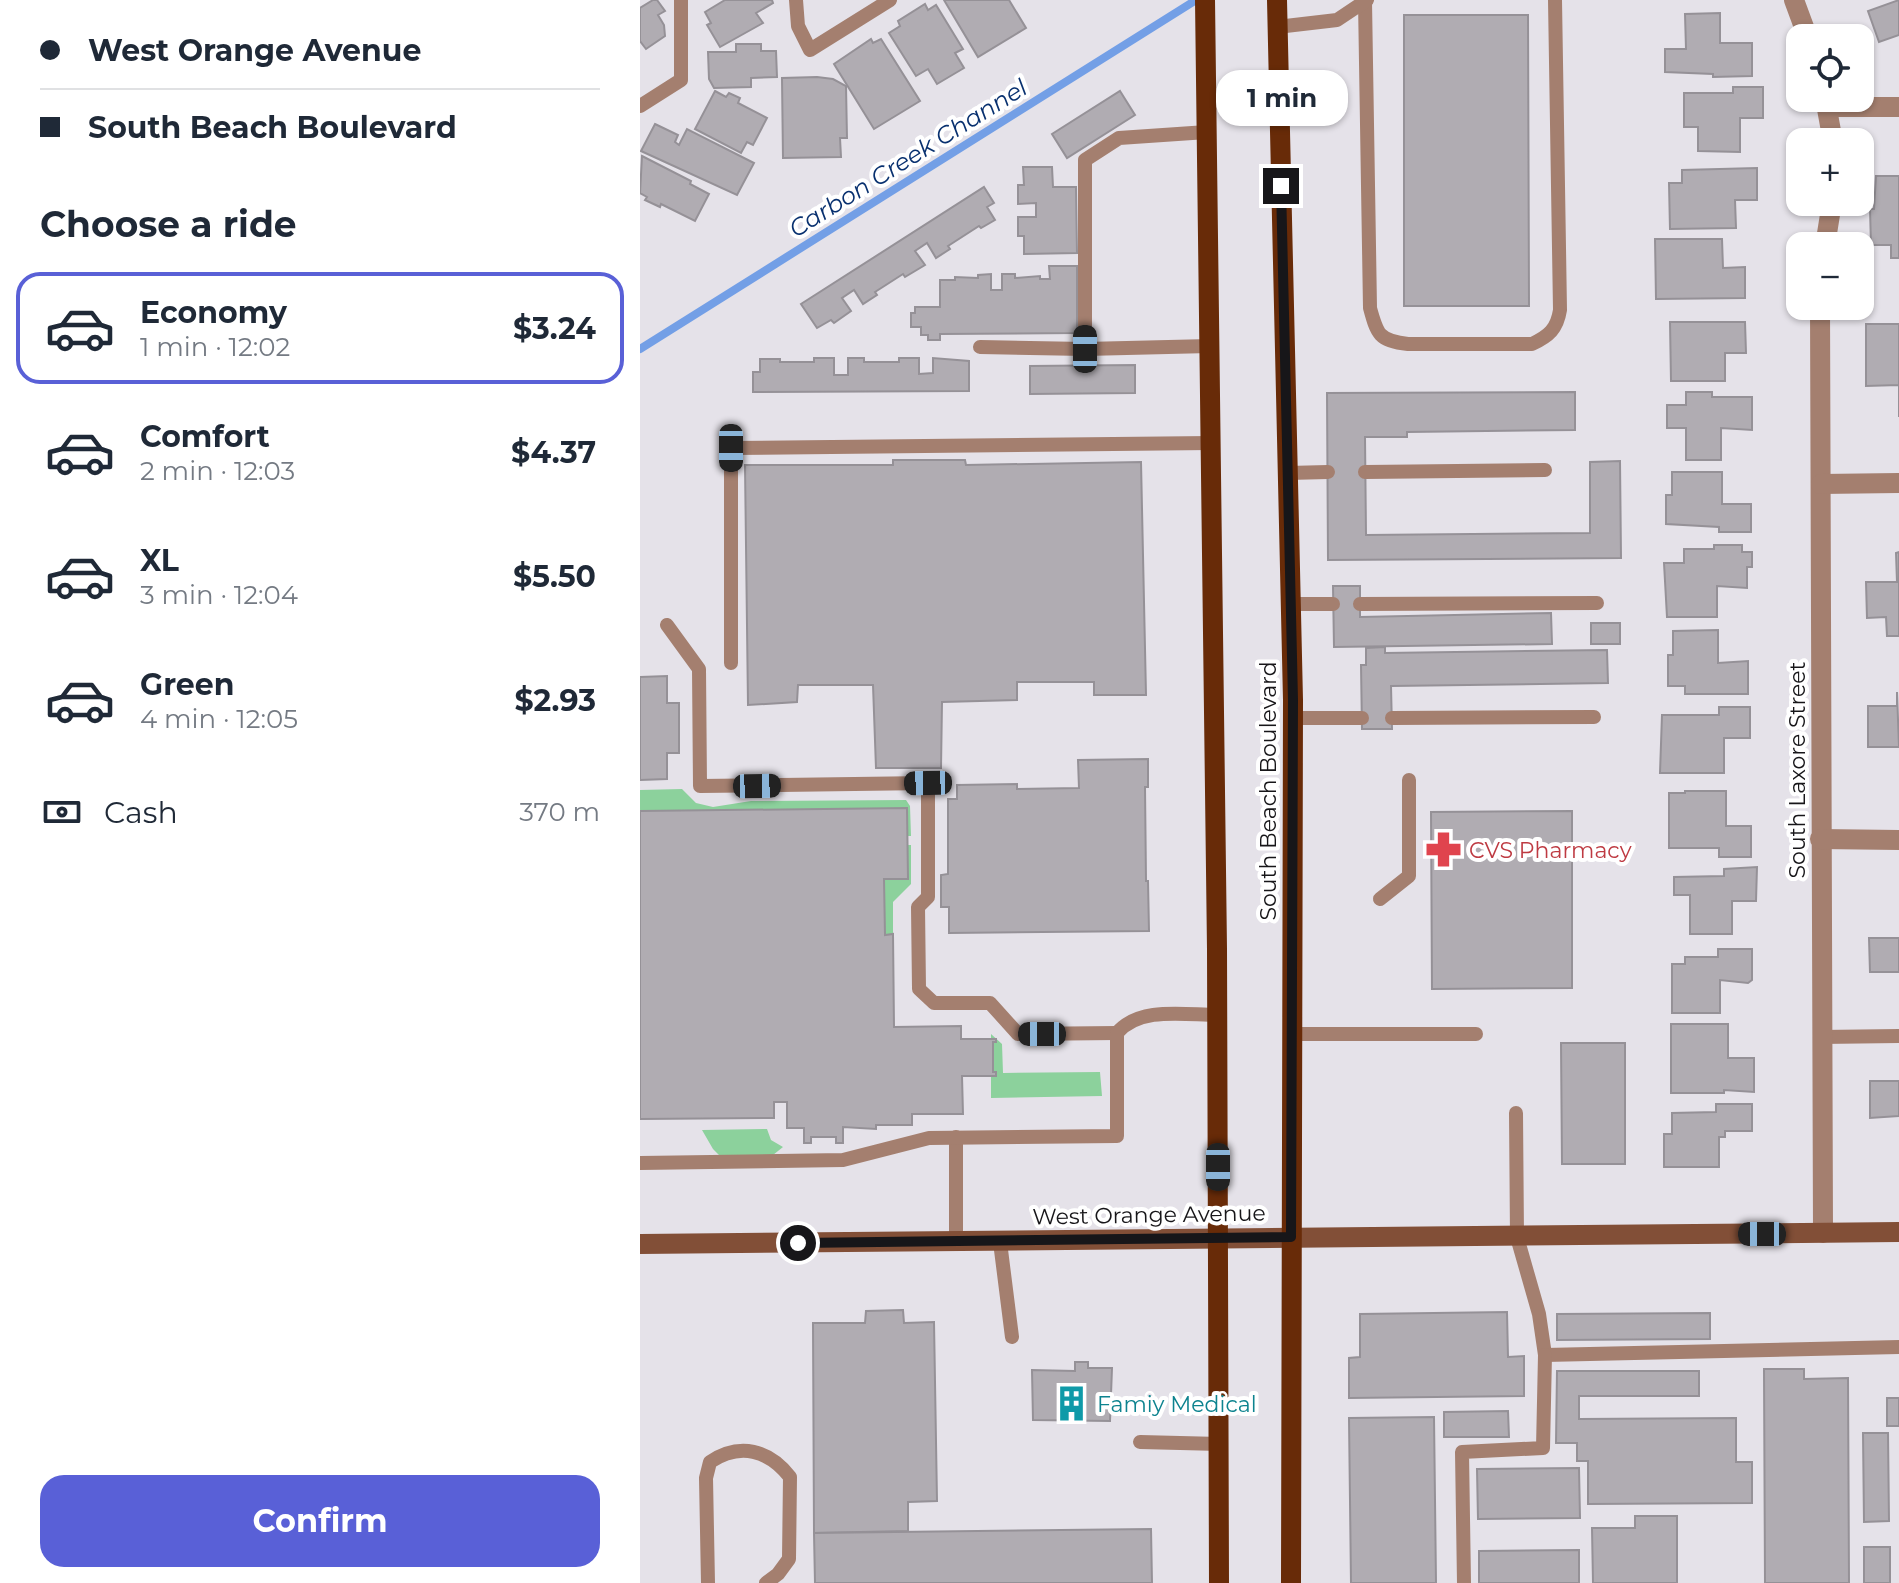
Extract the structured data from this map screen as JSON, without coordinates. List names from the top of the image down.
{
  "streets": {
    "main road": ["South Beach Boulevard"],
    "street": ["South Laxore Street", "West Orange Avenue"]
  },
  "crossings": [
    ["South Laxore Street", "West Orange Avenue"],
    ["South Beach Boulevard", "West Orange Avenue"]
  ],
  "water": ["Carbon Creek Channel"],
  "places": {
    "pharmacy": ["CVS Pharmacy"],
    "building": ["Famiy Medical"]
  },
  "page": {
    "banner": ["West Orange Avenue", "South Beach Boulevard"],
    "map_buttons": ["+", "−"],
    "bubble": "1 min",
    "heading": "Choose a ride",
    "list": [
      {
        "name": "Economy",
        "note": "1 min · 12:02",
        "value": "$3.24"
      },
      {
        "name": "Comfort",
        "note": "2 min · 12:03",
        "value": "$4.37"
      },
      {
        "name": "XL",
        "note": "3 min · 12:04",
        "value": "$5.50"
      },
      {
        "name": "Green",
        "note": "4 min · 12:05",
        "value": "$2.93"
      }
    ],
    "pay": ["Cash", "370 m"],
    "buttons": "Confirm"
  }
}
